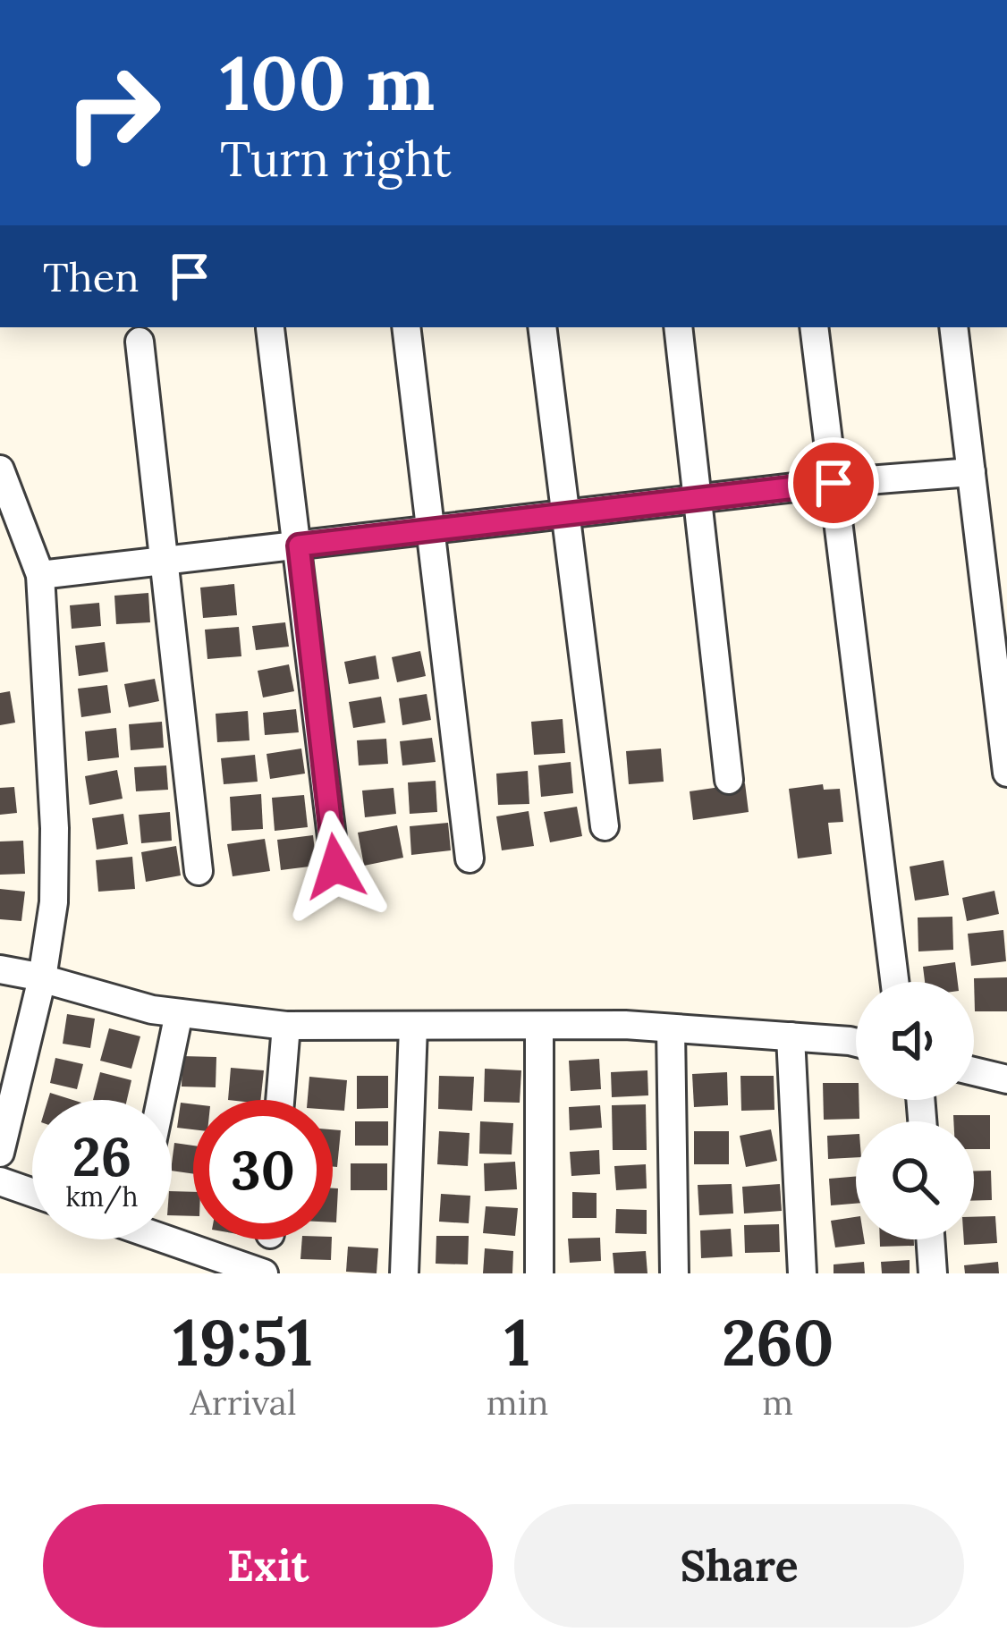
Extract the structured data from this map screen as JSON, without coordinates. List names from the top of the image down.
{
  "page": {
    "turn": ["100 m", "Turn right"],
    "then": "Then",
    "speed": "26 km/h",
    "limit": "30",
    "eta": [
      "19:51",
      "Arrival",
      "1",
      "min",
      "260",
      "m"
    ],
    "buttons": ["Exit", "Share"]
  }
}
